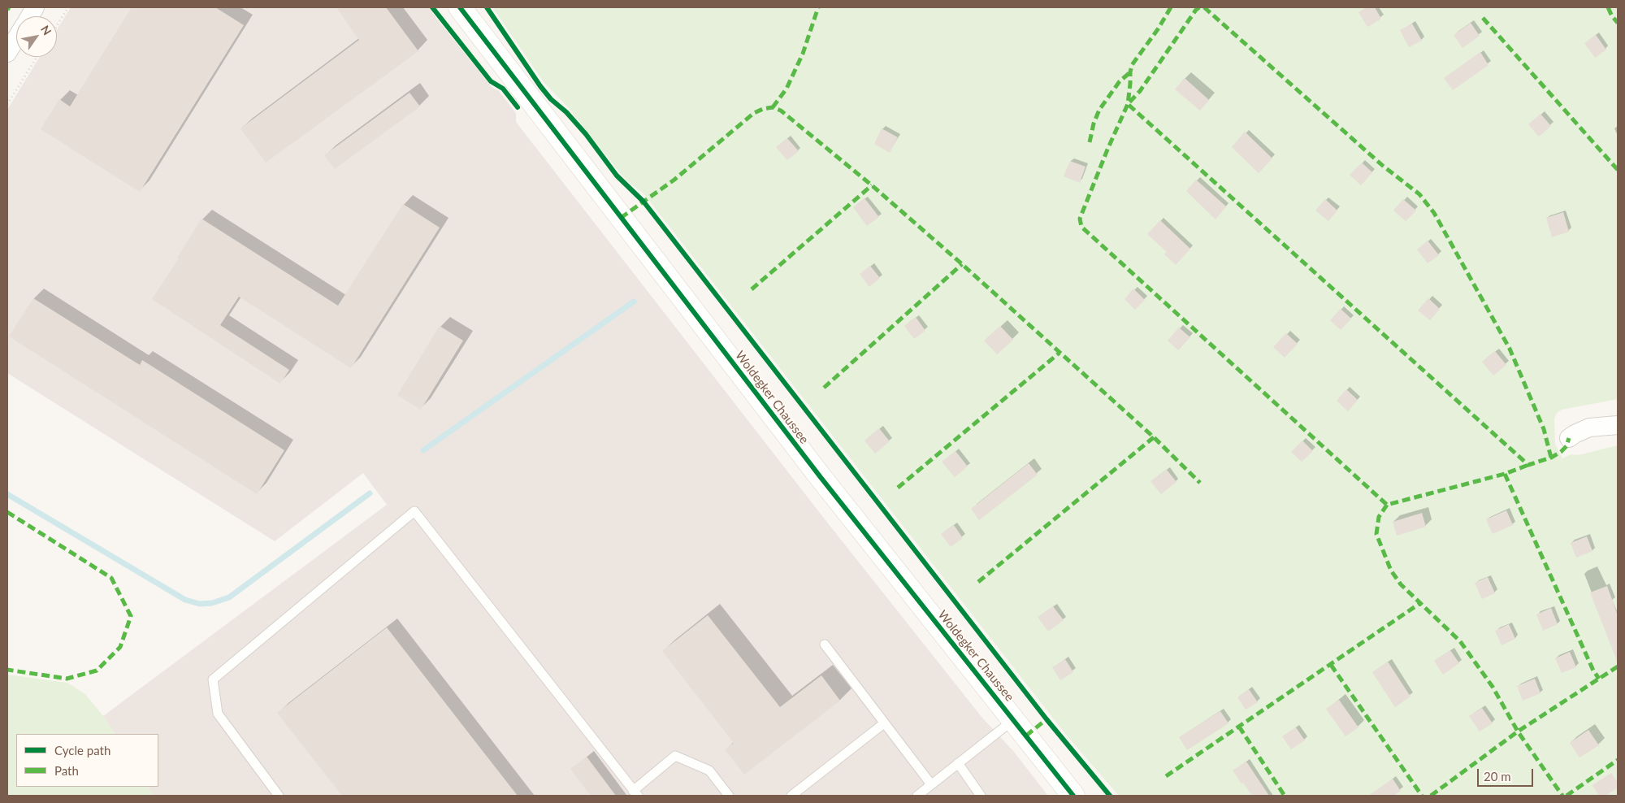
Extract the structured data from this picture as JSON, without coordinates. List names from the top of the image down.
{
  "streets": {
    "main road": ["Woldegker Chaussee"]
  },
  "legend": ["Cycle path", "Path"],
  "scale_bar": "20 m",
  "north": "top right"
}
